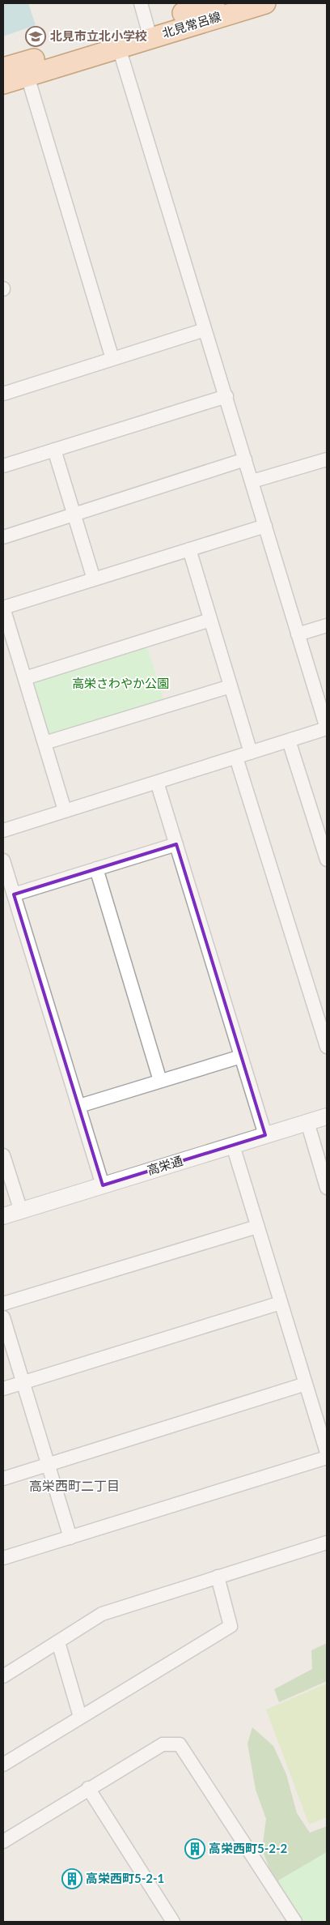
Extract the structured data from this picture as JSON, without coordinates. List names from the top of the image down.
{
  "streets": {
    "main road": ["北見常呂線"],
    "street": ["高栄通"]
  },
  "districts": ["高栄西町二丁目"],
  "parks": ["高栄さわやか公園"],
  "places": {
    "school or university": ["北見市立北小学校"],
    "building": ["高栄西町5-2-2", "高栄西町5-2-1"]
  }
}
